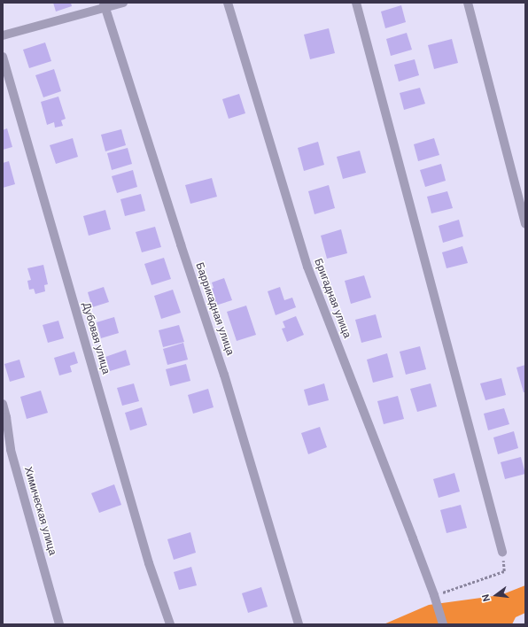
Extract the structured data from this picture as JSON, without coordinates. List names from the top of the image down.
{
  "streets": {
    "street": [
      "Бригадная улица",
      "Баррикадная улица",
      "Дубовая улица",
      "Химическая улица"
    ]
  },
  "north": "left"
}
